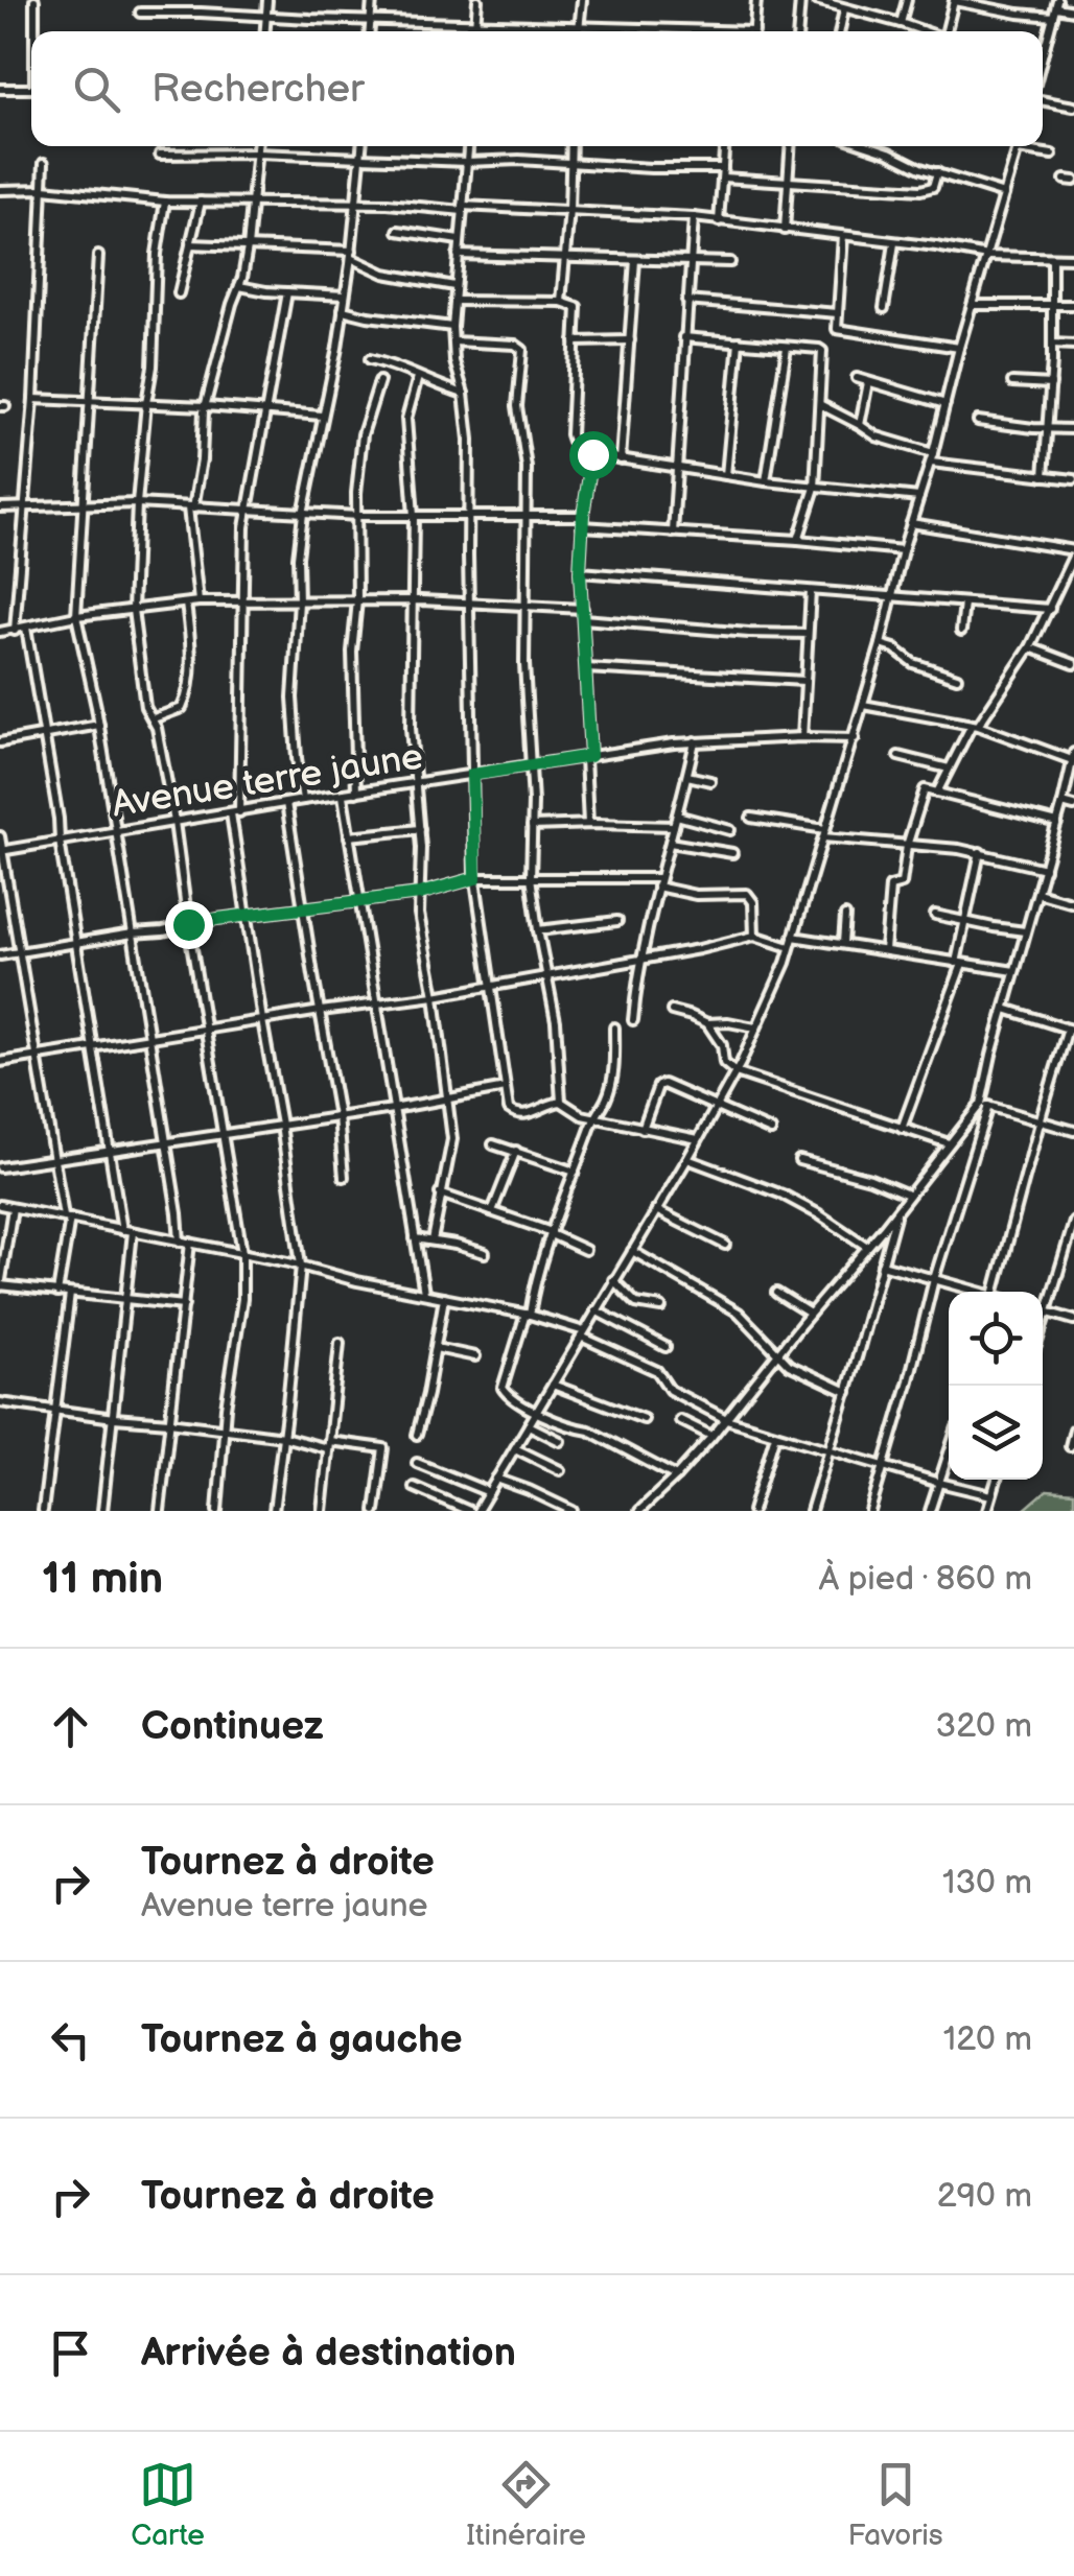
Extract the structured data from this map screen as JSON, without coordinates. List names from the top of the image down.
{
  "streets": {
    "street": ["Avenue terre jaune"]
  },
  "page": {
    "search": "Rechercher",
    "heading": ["11 min", "À pied · 860 m"],
    "list": [
      ["Continuez", "320 m"],
      ["Tournez à droite", "Avenue terre jaune", "130 m"],
      ["Tournez à gauche", "120 m"],
      ["Tournez à droite", "290 m"],
      "Arrivée à destination"
    ],
    "nav": ["Carte", "Itinéraire", "Favoris"]
  }
}
